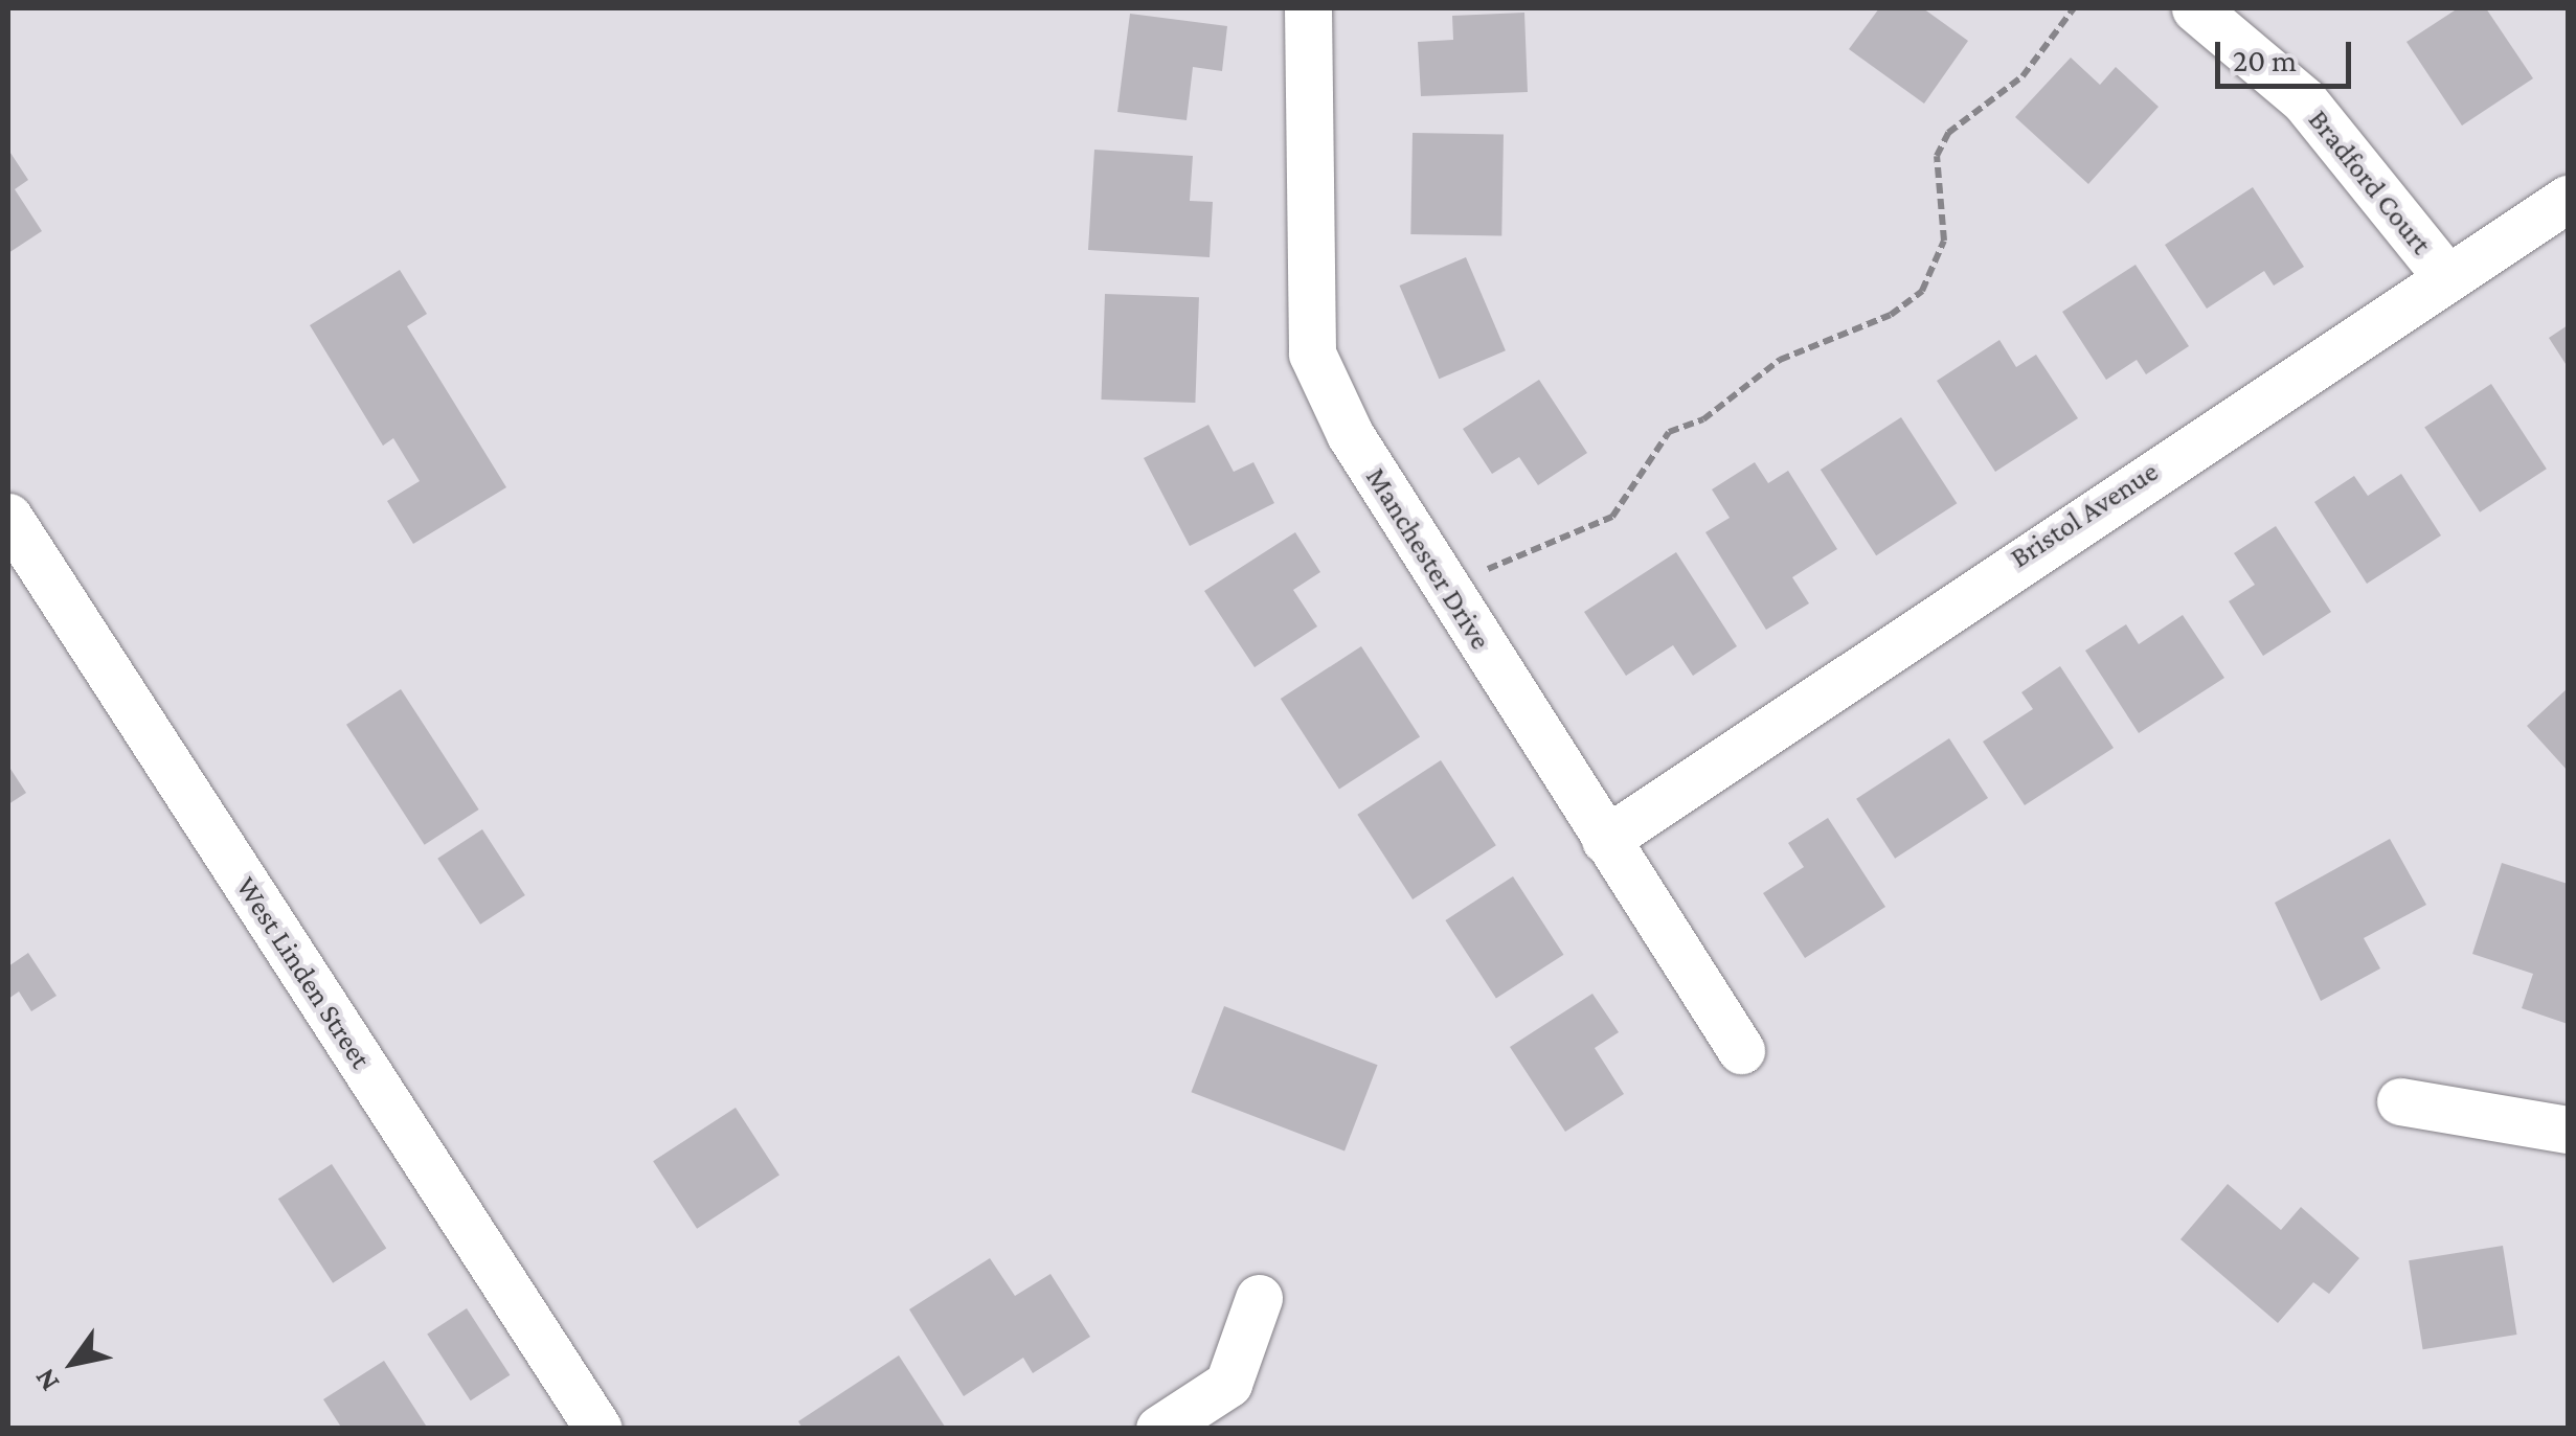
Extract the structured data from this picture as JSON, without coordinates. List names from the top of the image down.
{
  "streets": {
    "street": [
      "Bradford Court",
      "Bristol Avenue",
      "Manchester Drive",
      "West Linden Street"
    ]
  },
  "crossings": [
    ["Bradford Court", "Bristol Avenue"],
    ["Bristol Avenue", "Manchester Drive"]
  ],
  "scale_bar": "20 m",
  "north": "bottom left"
}
